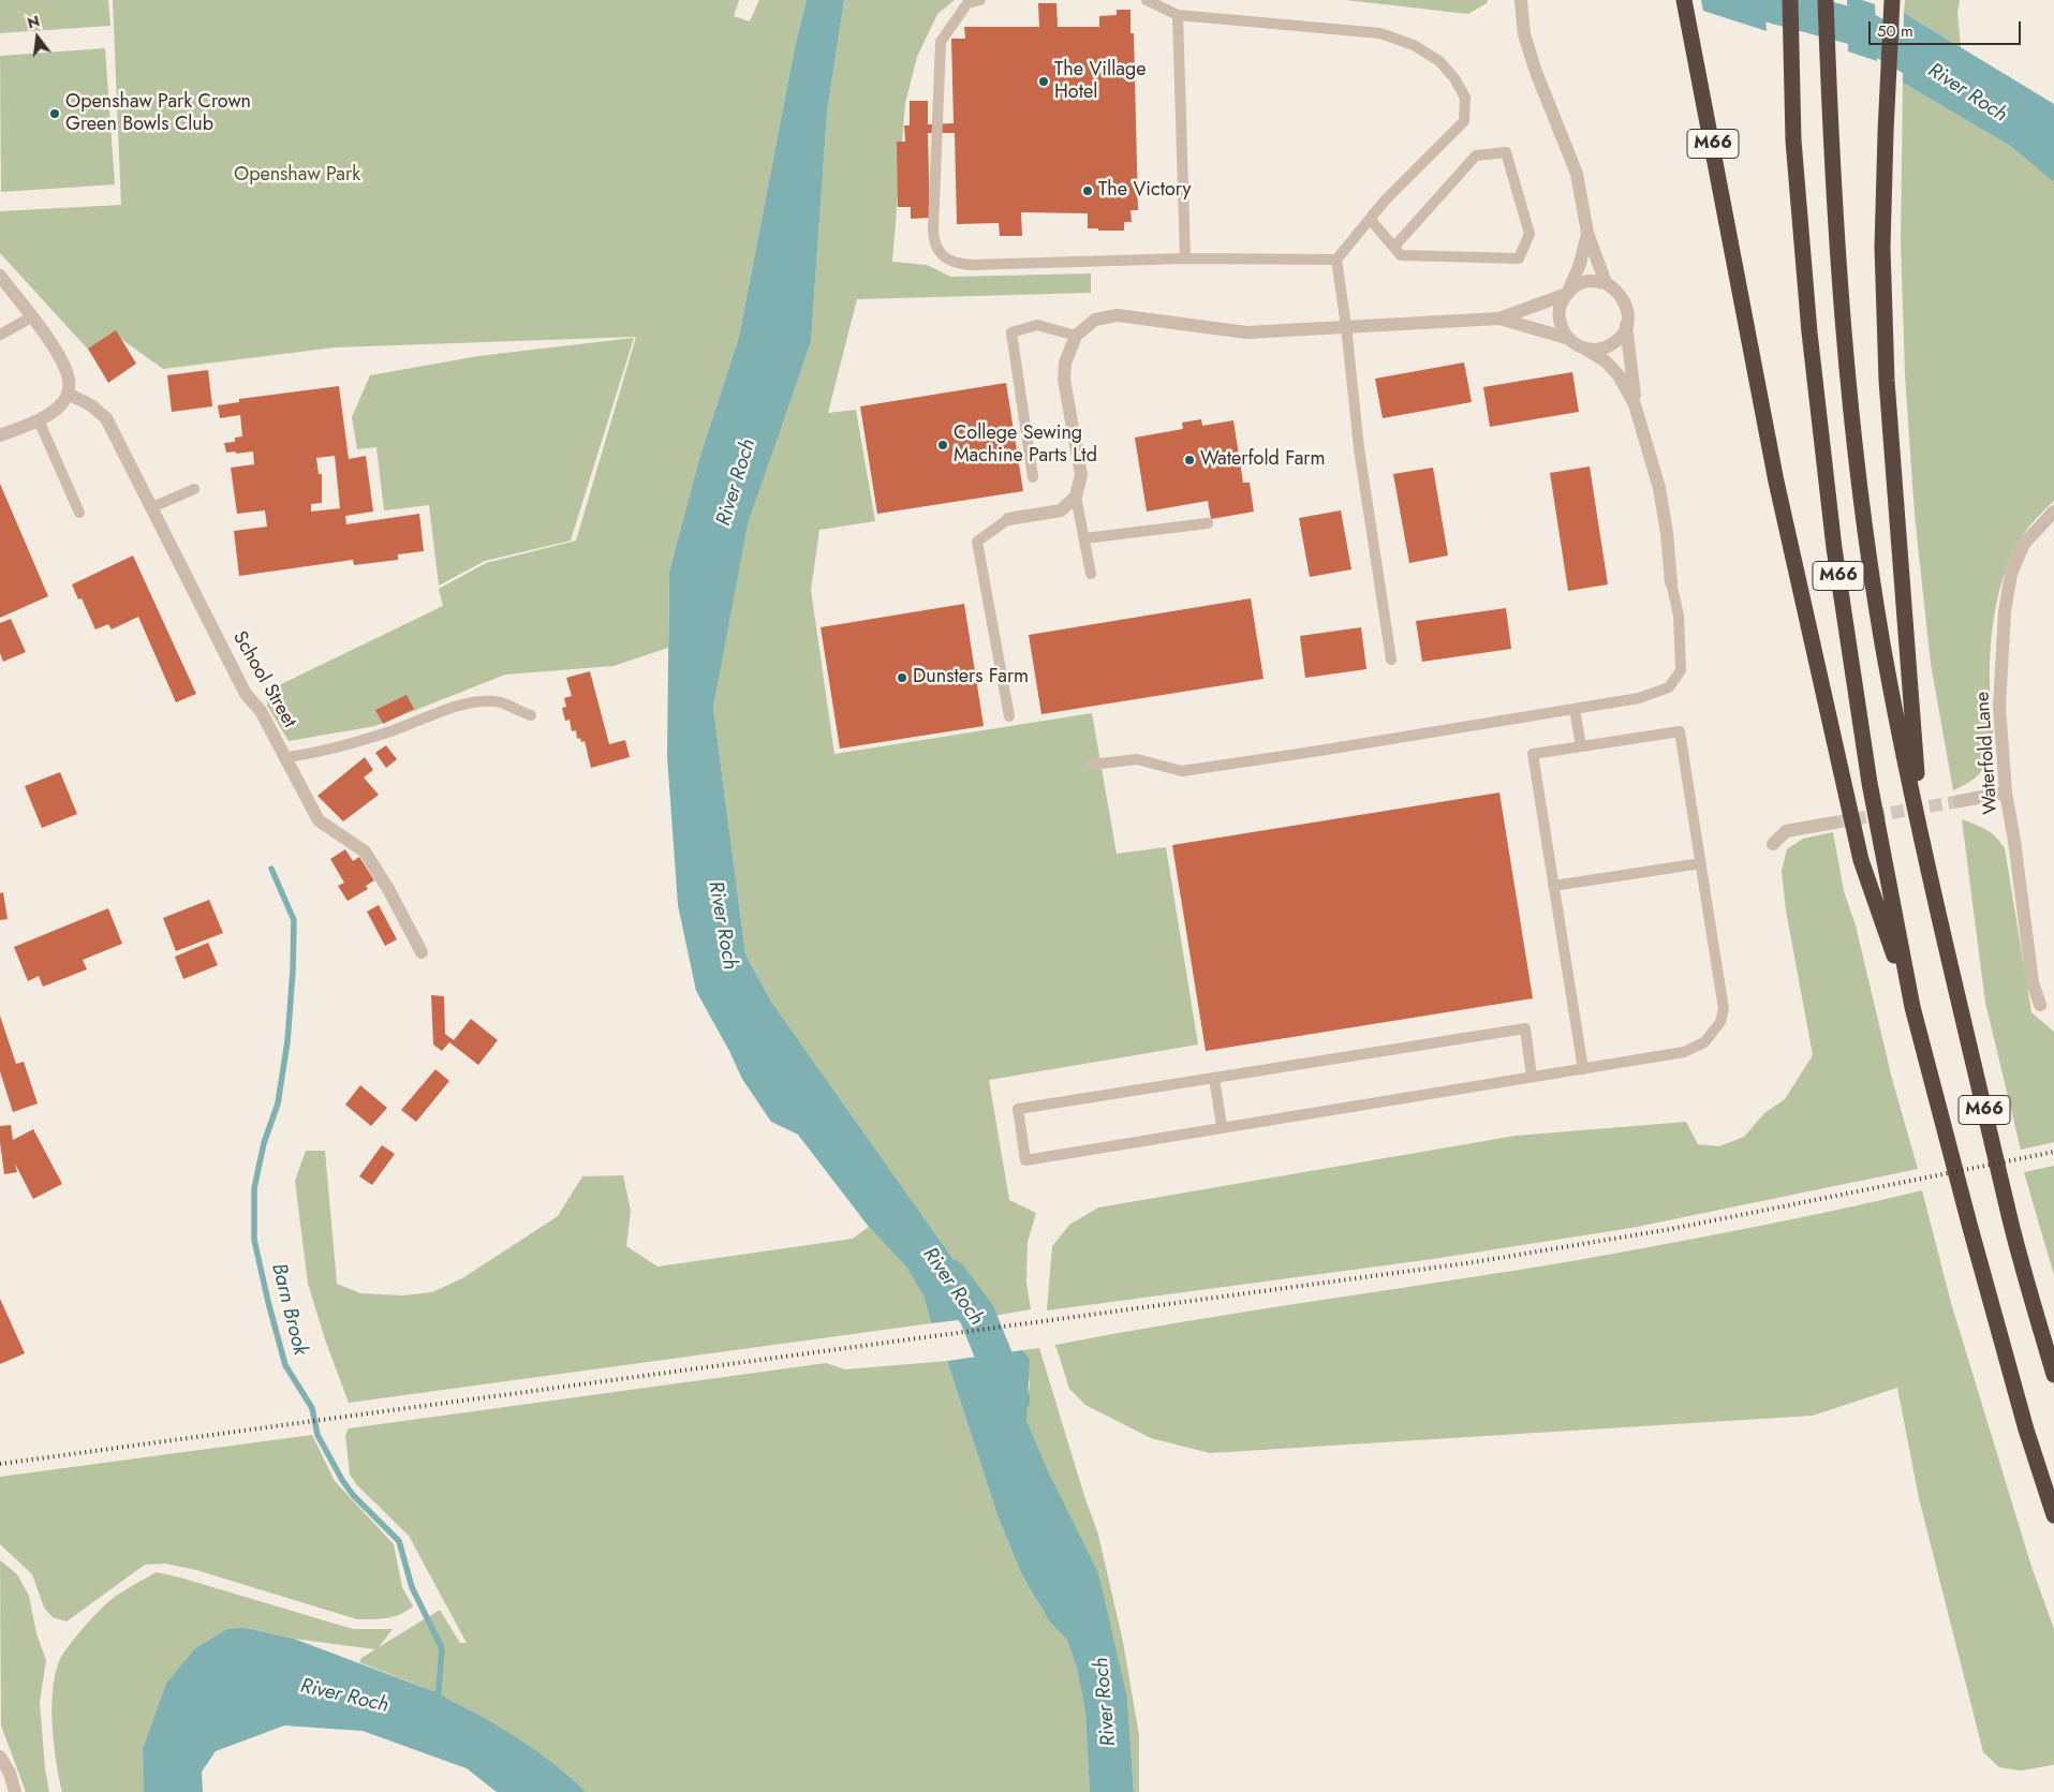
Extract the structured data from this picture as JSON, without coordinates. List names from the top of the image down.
{
  "streets": {
    "highway": ["M66"],
    "street": ["School Street", "Waterfold Lane"]
  },
  "water": ["River Roch", "Barn Brook"],
  "parks": ["Openshaw Park"],
  "places": [
    "The Village Hotel",
    "Openshaw Park Crown Green Bowls Club",
    "The Victory",
    "College Sewing Machine Parts Ltd",
    "Waterfold Farm",
    "Dunsters Farm"
  ],
  "scale_bar": "50 m",
  "north": "top"
}
